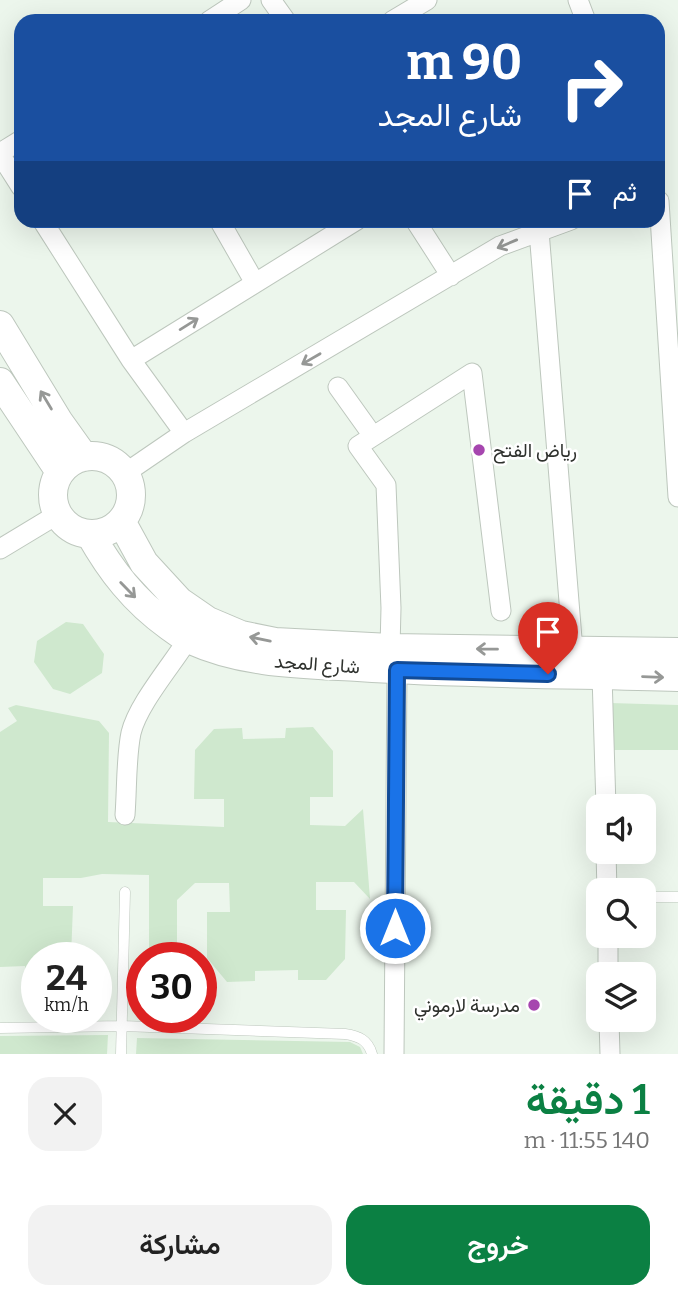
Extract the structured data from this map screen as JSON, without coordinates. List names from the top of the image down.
{
  "streets": {
    "main road": ["شارع المجد"]
  },
  "places": ["رياض الفتح", "مدرسة لارموني"],
  "page": {
    "turn": ["90 m", "شارع المجد"],
    "then": "ثم",
    "speed": "24 km/h",
    "limit": "30",
    "heading": ["1 دقيقة", "140 m · 11:55"],
    "buttons": ["خروج", "مشاركة"]
  }
}
